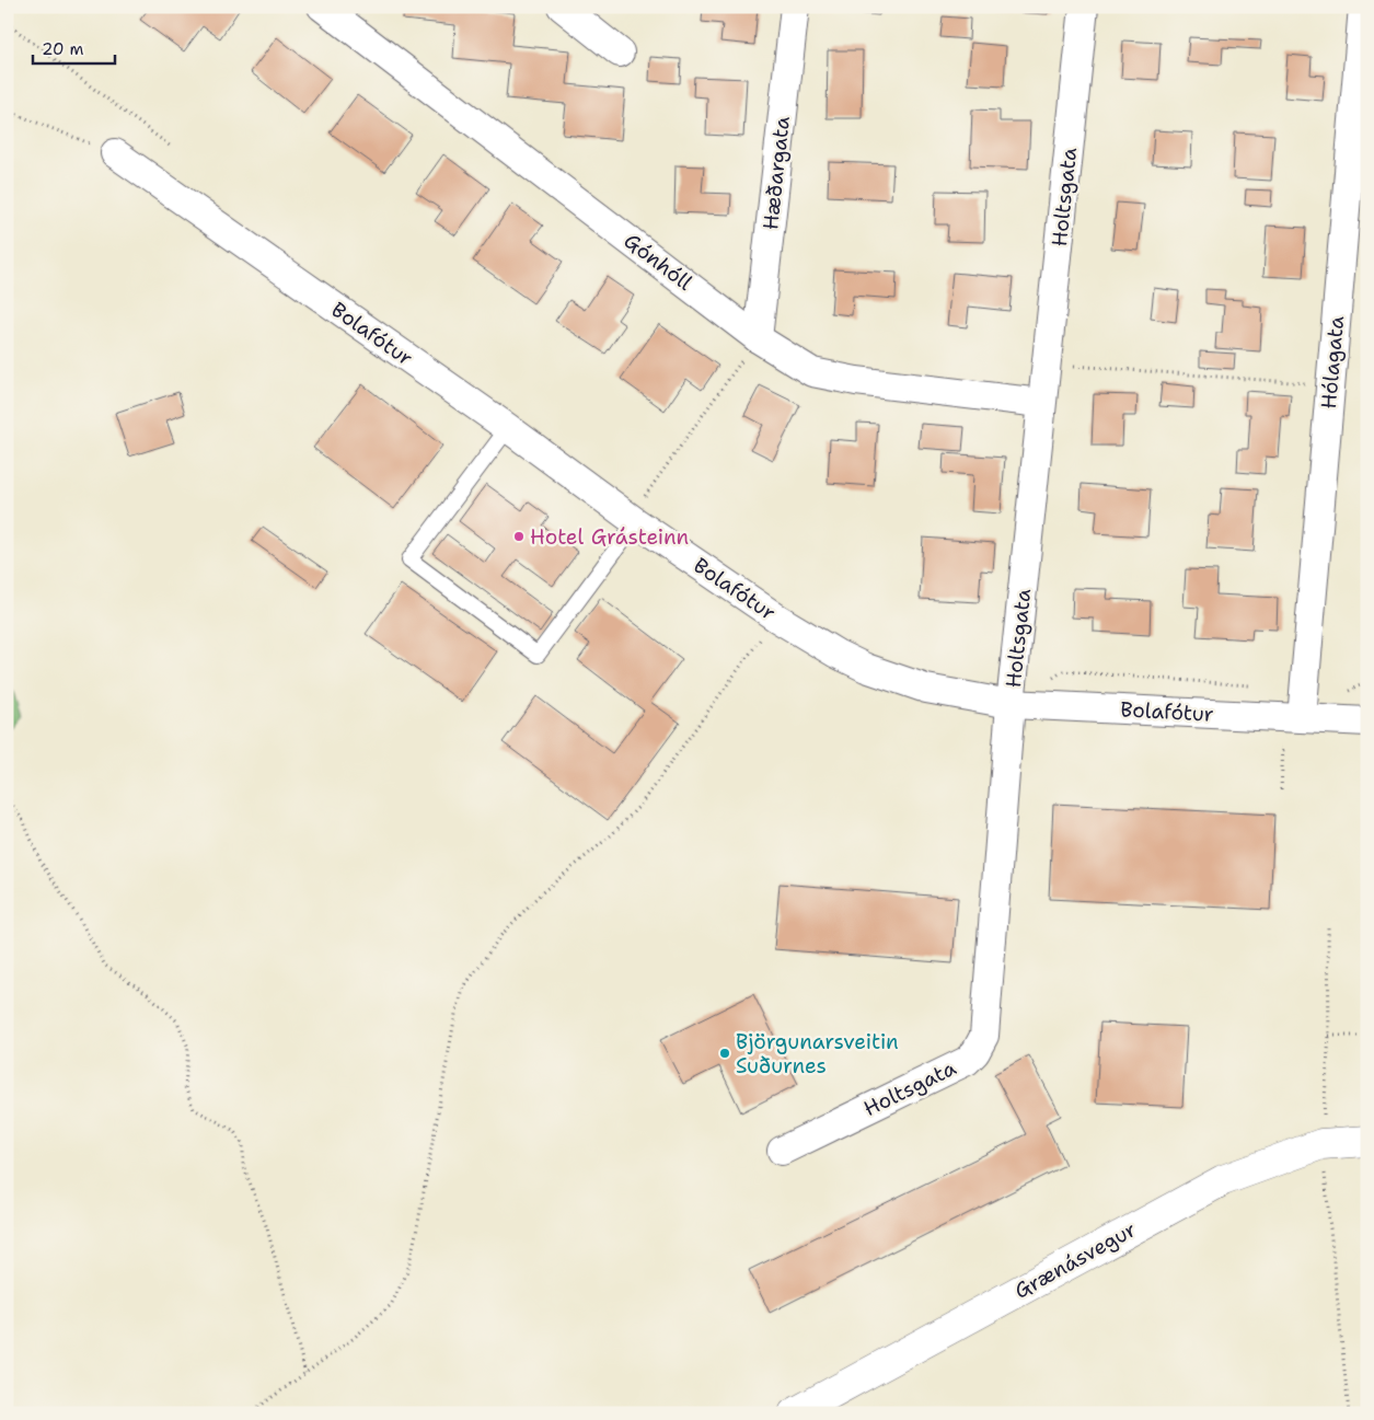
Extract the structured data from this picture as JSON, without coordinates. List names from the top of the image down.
{
  "streets": {
    "street": [
      "Hæðargata",
      "Holtsgata",
      "Gónhóll",
      "Bolafótur",
      "Hólagata",
      "Grænásvegur"
    ]
  },
  "crossings": [
    ["Hæðargata", "Gónhóll"],
    ["Holtsgata", "Gónhóll"],
    ["Holtsgata", "Bolafótur"],
    ["Bolafótur", "Hólagata"]
  ],
  "places": ["Hotel Grásteinn", "Björgunarsveitin Suðurnes"],
  "scale_bar": "20 m"
}
